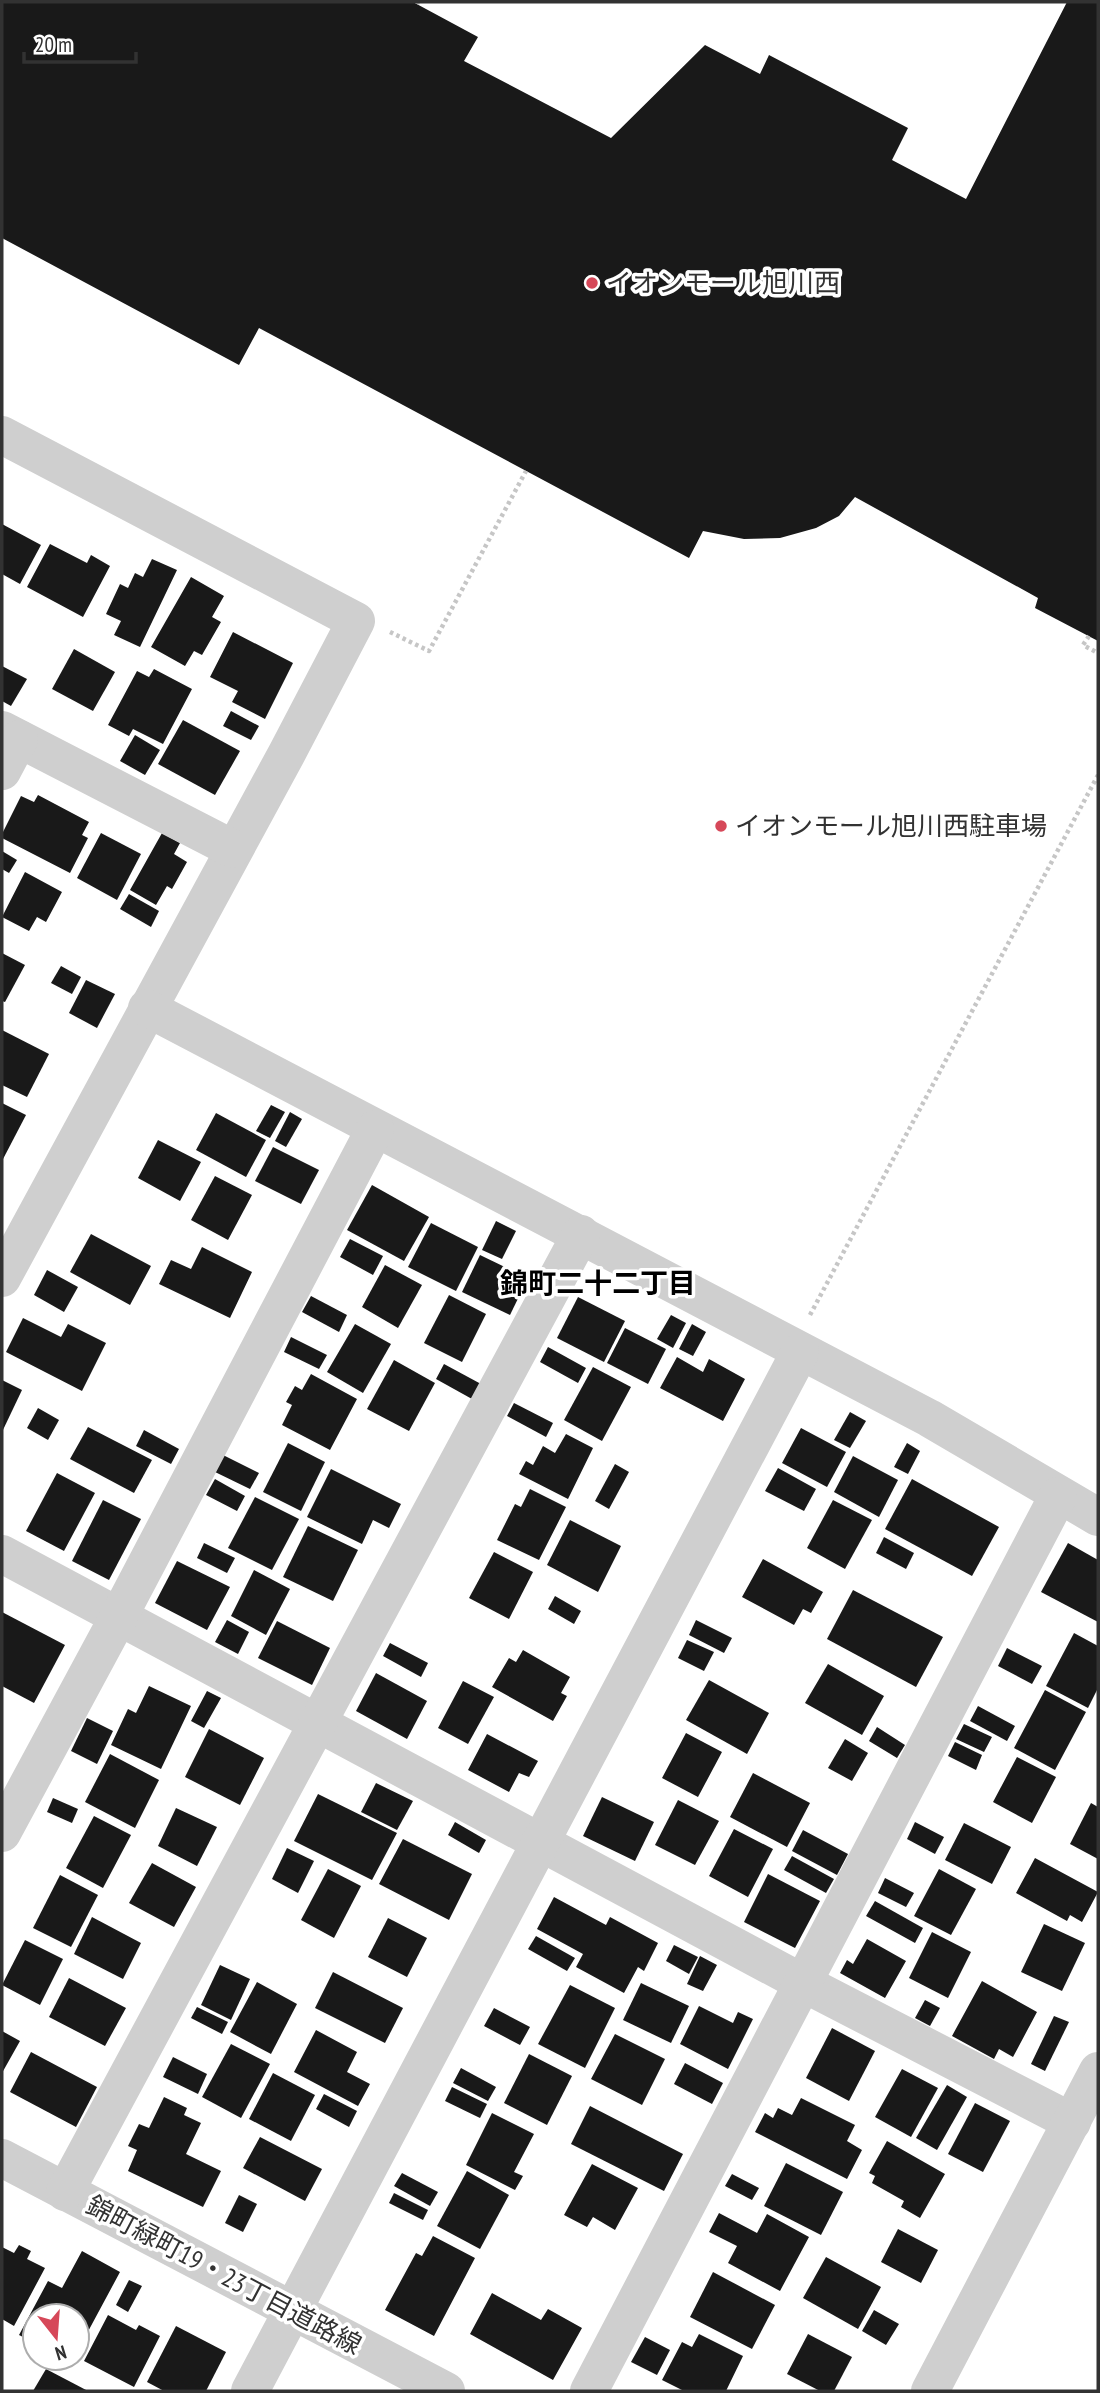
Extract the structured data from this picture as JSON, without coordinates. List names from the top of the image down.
{
  "streets": {
    "street": ["錦町緑町19・23丁目道路線"]
  },
  "districts": ["錦町二十二丁目"],
  "places": ["イオンモール旭川西", "イオンモール旭川西駐車場"],
  "scale_bar": "20 m",
  "north": "bottom"
}
